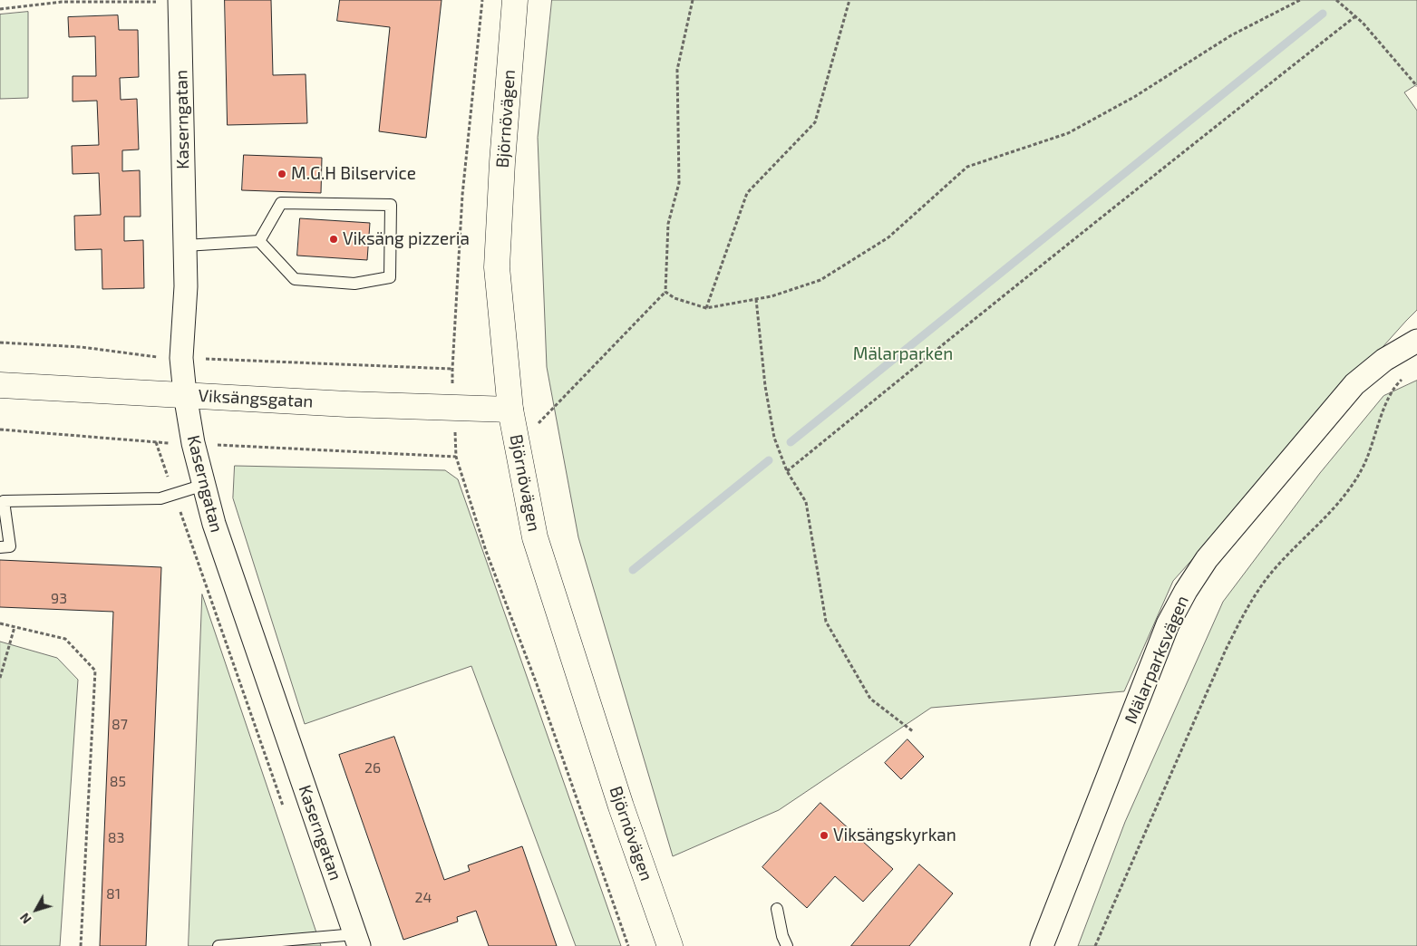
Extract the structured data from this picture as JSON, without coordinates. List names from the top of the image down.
{
  "streets": {
    "main road": ["Björnövägen", "Viksängsgatan"],
    "street": ["Kaserngatan", "Mälarparksvägen"]
  },
  "crossings": [
    ["Björnövägen", "Viksängsgatan"],
    ["Kaserngatan", "Viksängsgatan"]
  ],
  "parks": ["Mälarparken"],
  "places": ["M.G.H Bilservice", "Viksäng pizzeria", "Viksängskyrkan"],
  "house_numbers": [
    "93",
    "87",
    "26",
    "85",
    "83",
    "81",
    "24"
  ],
  "north": "bottom left"
}
